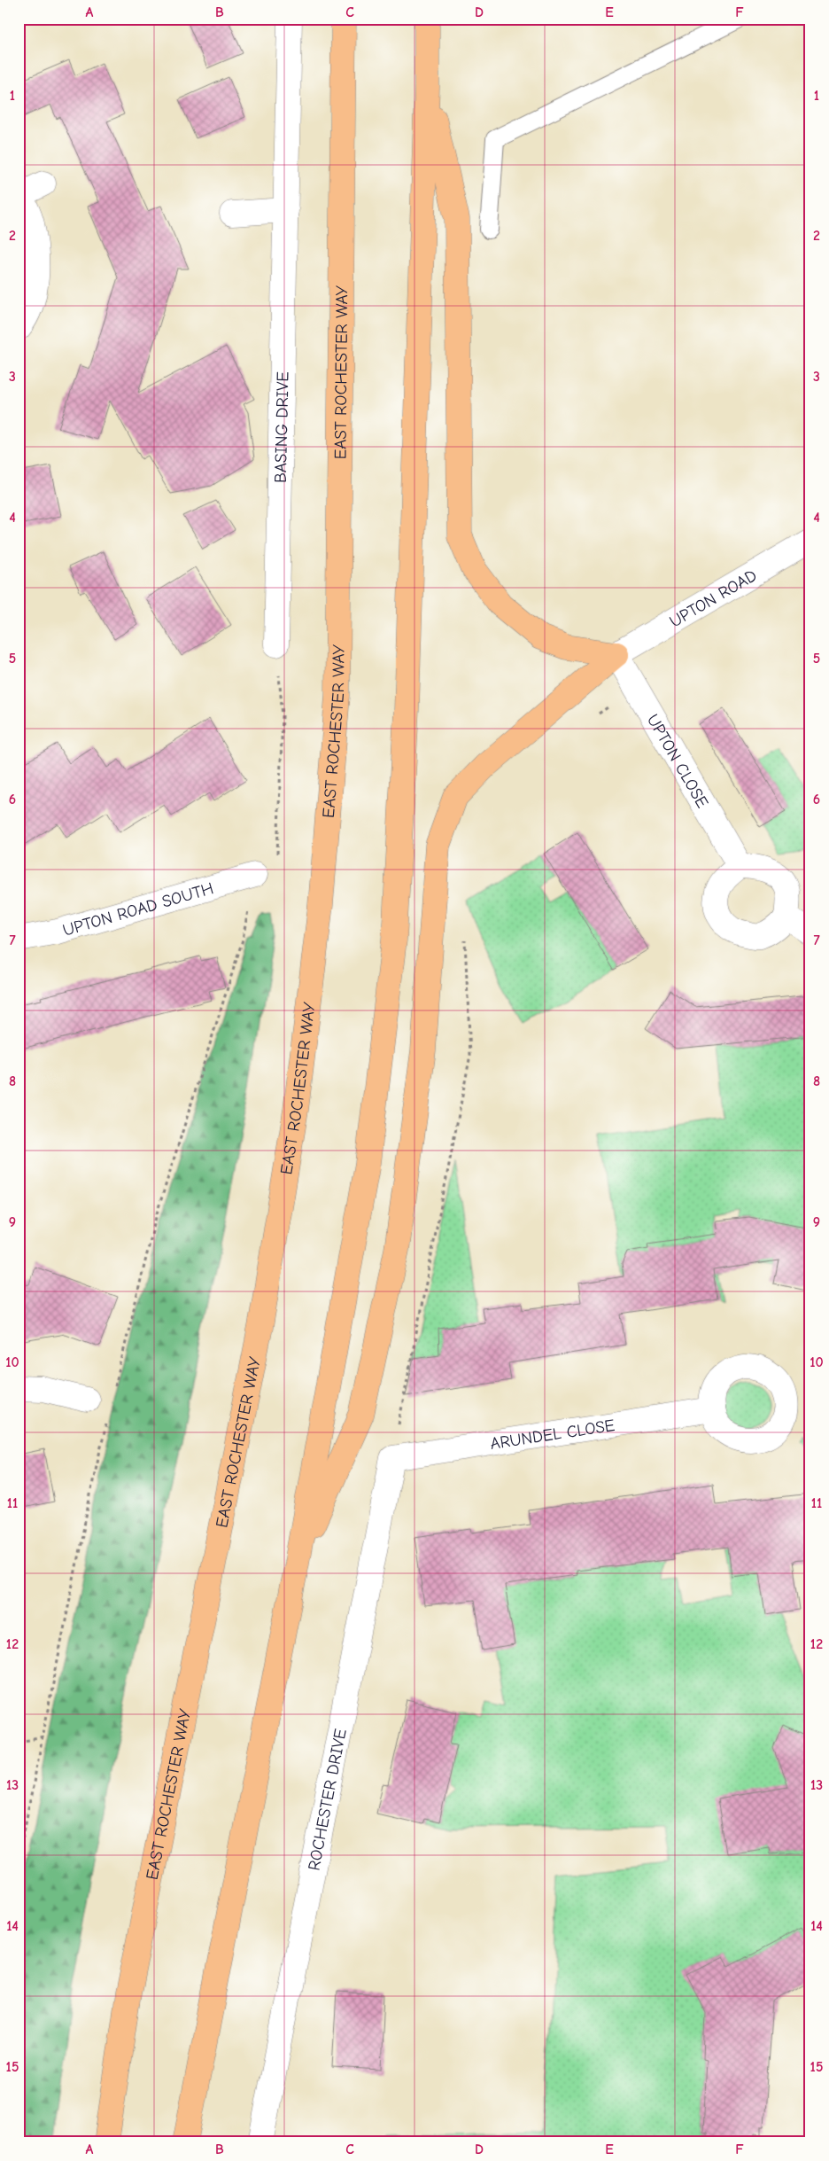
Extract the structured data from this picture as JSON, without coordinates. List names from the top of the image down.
{
  "streets": {
    "highway": ["EAST ROCHESTER WAY"],
    "street": [
      "BASING DRIVE",
      "UPTON ROAD",
      "UPTON CLOSE",
      "UPTON ROAD SOUTH",
      "ARUNDEL CLOSE",
      "ROCHESTER DRIVE"
    ]
  },
  "crossings": [
    ["UPTON ROAD", "UPTON CLOSE"],
    ["ARUNDEL CLOSE", "ROCHESTER DRIVE"]
  ],
  "grid": {
    "columns": [
      "A",
      "B",
      "C",
      "D",
      "E",
      "F"
    ],
    "rows": [
      "1",
      "2",
      "3",
      "4",
      "5",
      "6",
      "7",
      "8",
      "9",
      "10",
      "11",
      "12",
      "13",
      "14",
      "15"
    ]
  }
}
